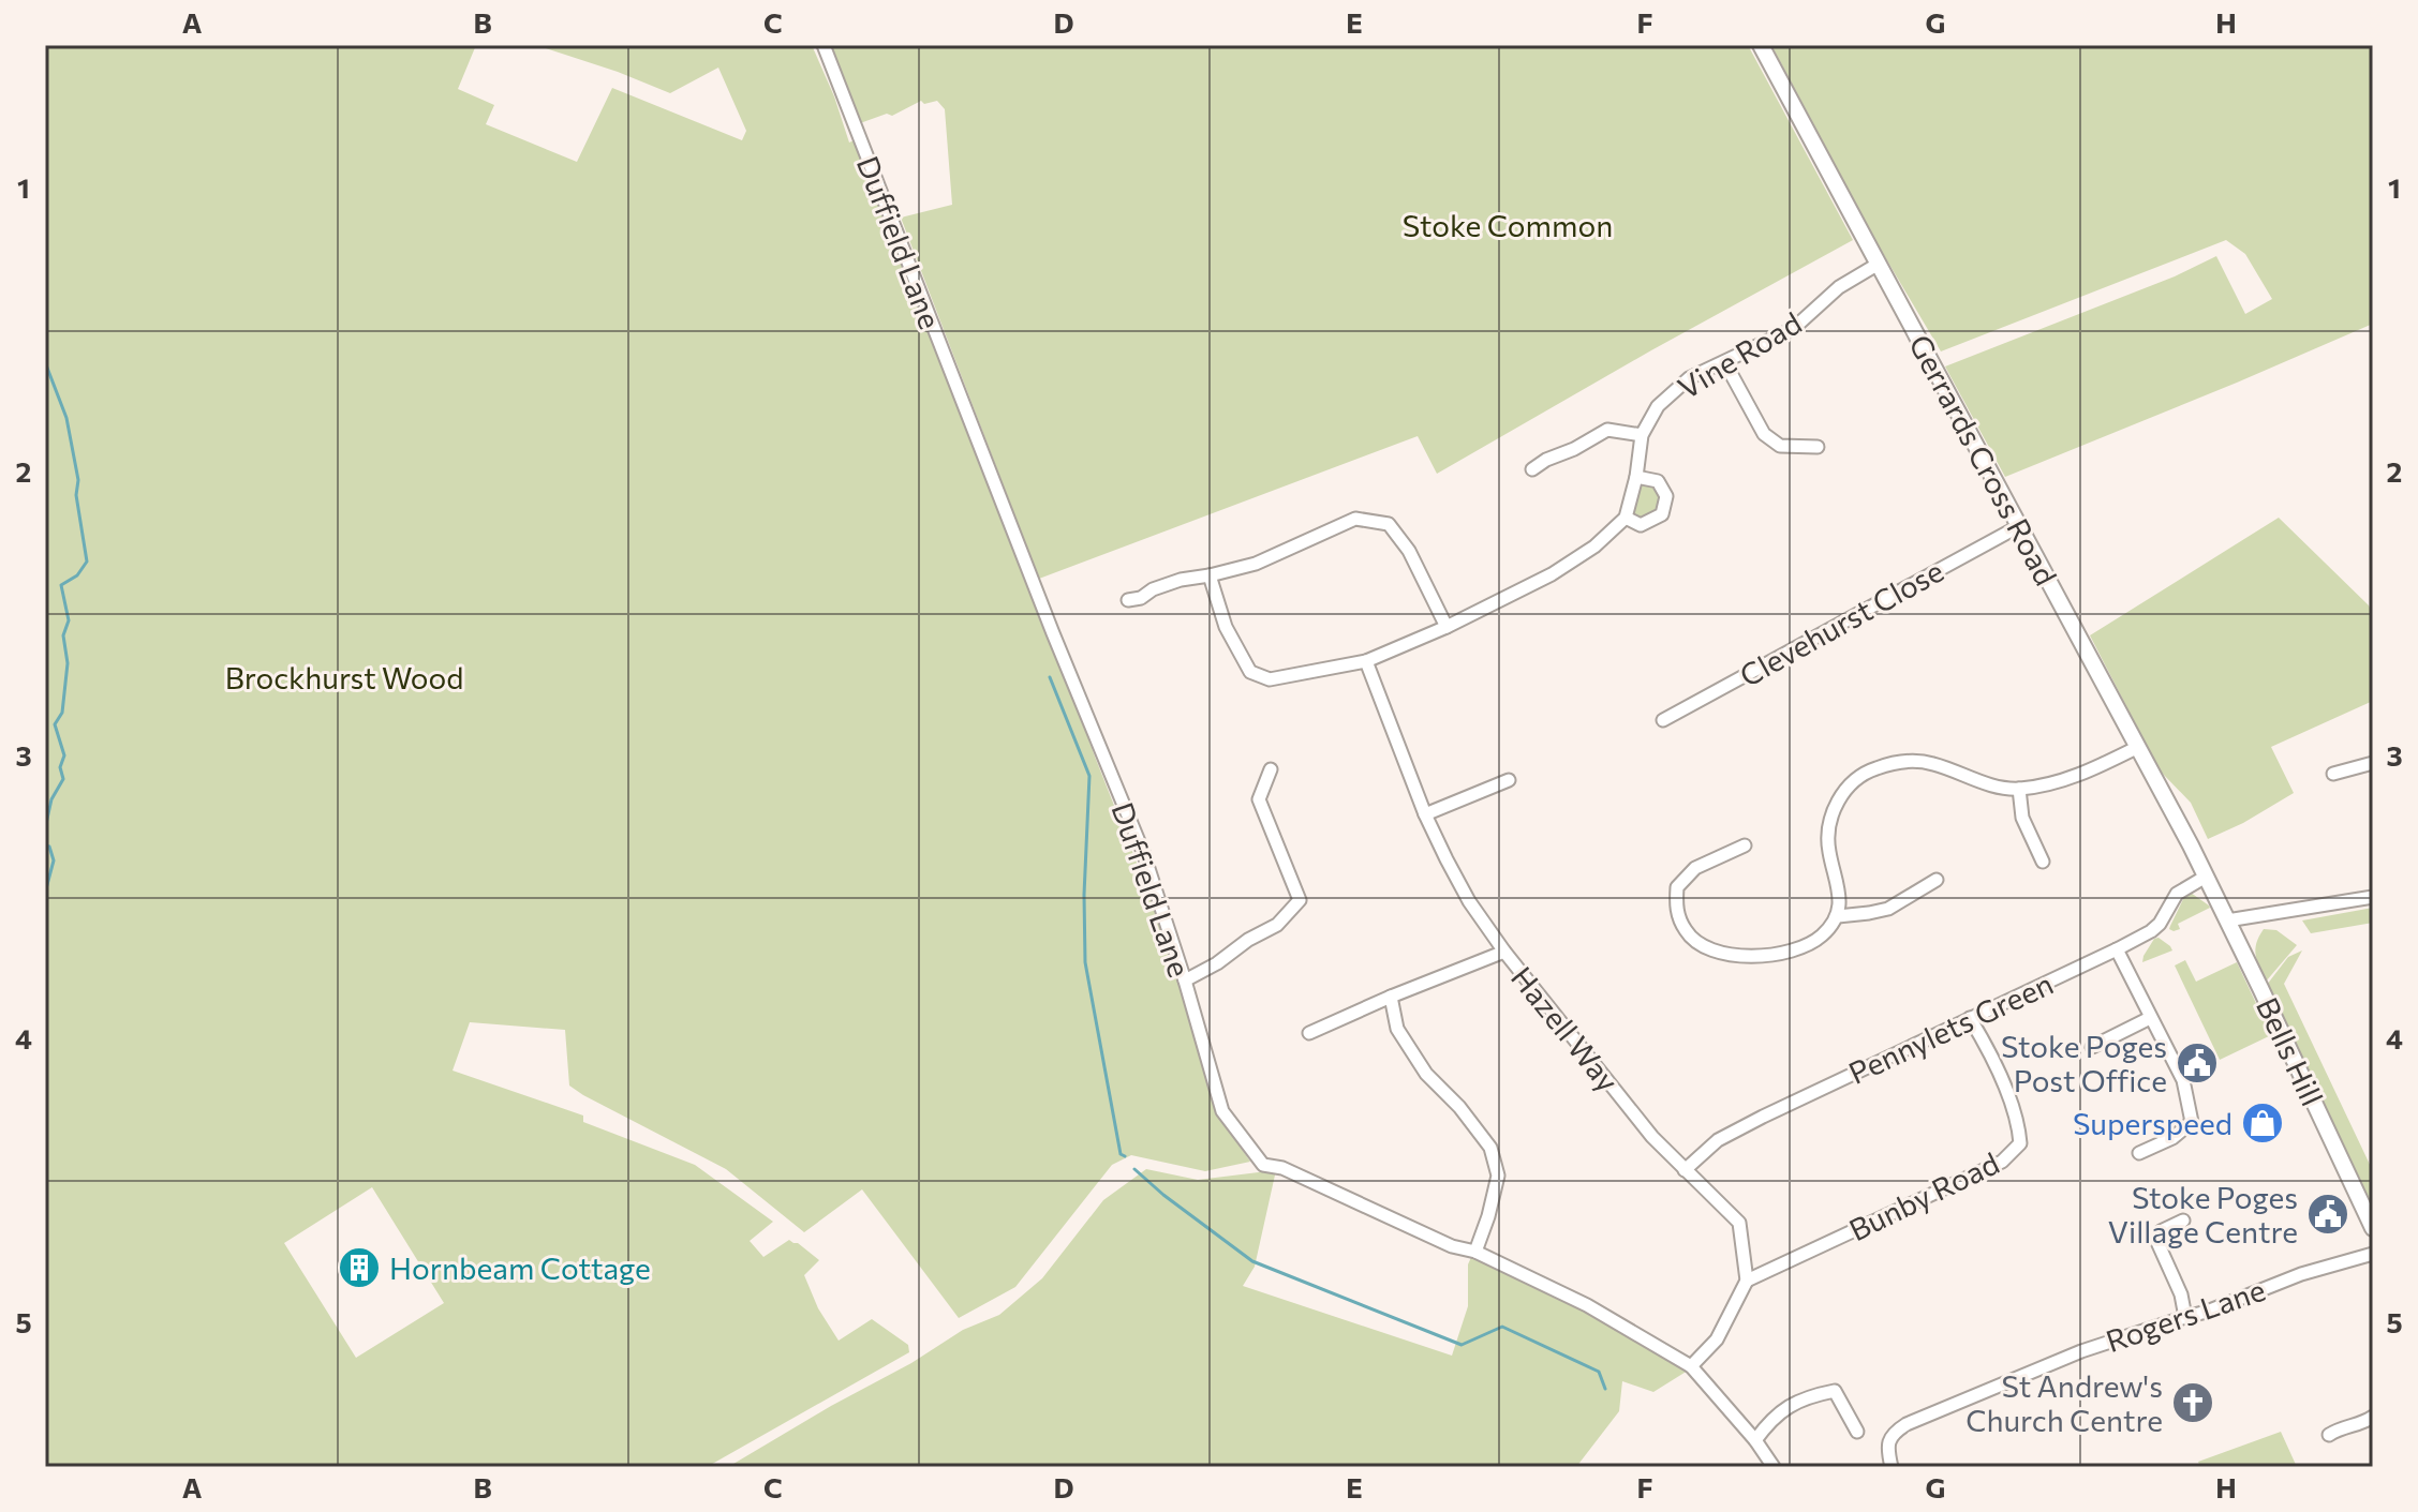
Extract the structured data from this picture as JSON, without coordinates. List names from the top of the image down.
{
  "streets": {
    "main road": ["Gerrards Cross Road", "Bells Hill"],
    "street": [
      "Duffield Lane",
      "Vine Road",
      "Clevehurst Close",
      "Pennylets Green",
      "Hazell Way",
      "Bunby Road",
      "Rogers Lane"
    ]
  },
  "crossings": [
    ["Vine Road", "Gerrards Cross Road"],
    ["Gerrards Cross Road", "Clevehurst Close"],
    ["Gerrards Cross Road", "Pennylets Green"],
    ["Gerrards Cross Road", "Bells Hill"],
    ["Pennylets Green", "Hazell Way"],
    ["Pennylets Green", "Bells Hill"],
    ["Pennylets Green", "Bunby Road"],
    ["Hazell Way", "Bunby Road"]
  ],
  "parks": ["Stoke Common", "Brockhurst Wood"],
  "places": {
    "public building": ["Stoke Poges Post Office", "Stoke Poges Village Centre"],
    "shop": ["Superspeed"],
    "building": ["Hornbeam Cottage"],
    "church": ["St Andrew's Church Centre"]
  },
  "grid": {
    "columns": [
      "A",
      "B",
      "C",
      "D",
      "E",
      "F",
      "G",
      "H"
    ],
    "rows": [
      "1",
      "2",
      "3",
      "4",
      "5"
    ]
  }
}
